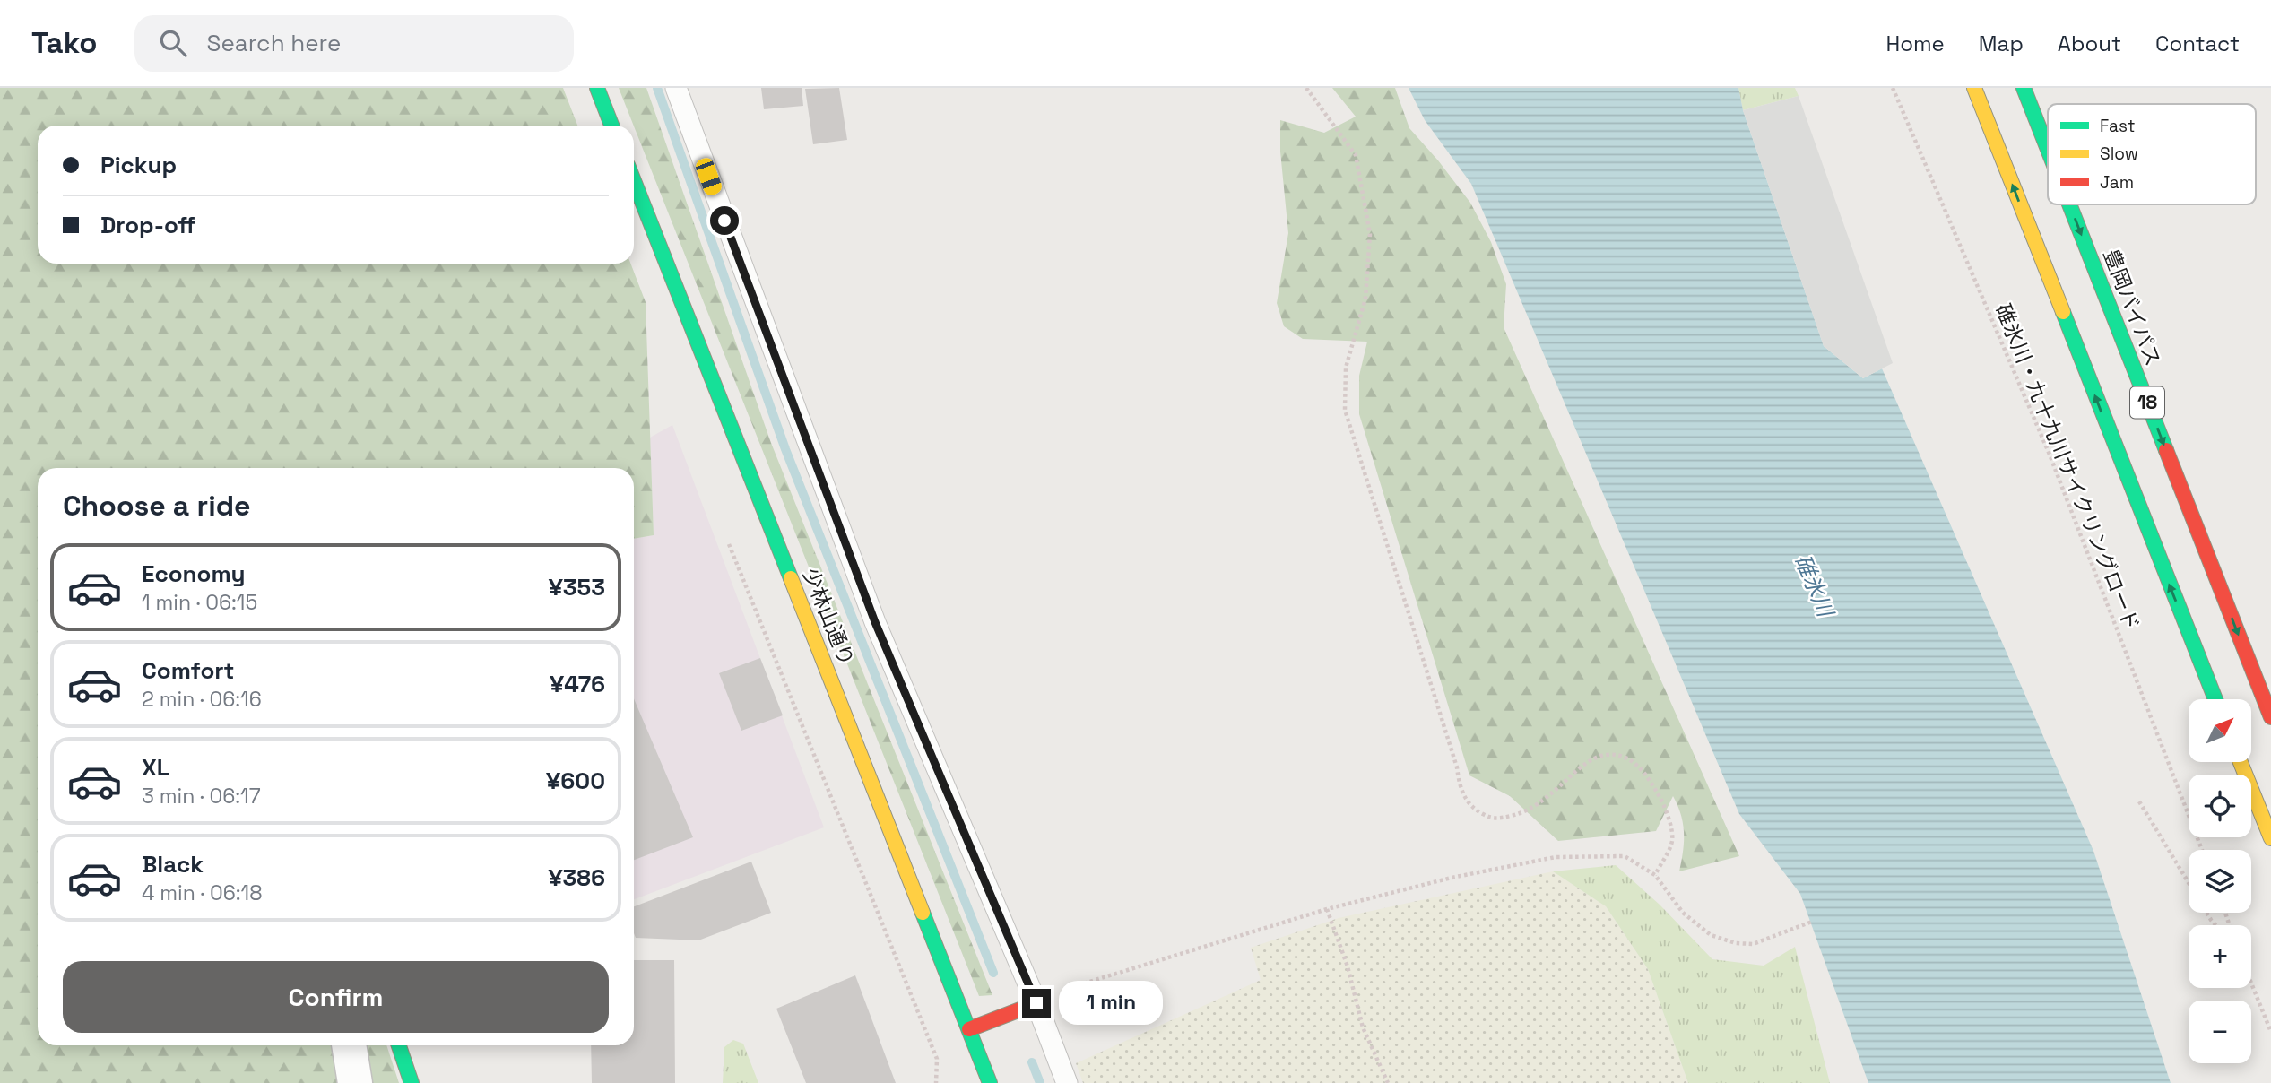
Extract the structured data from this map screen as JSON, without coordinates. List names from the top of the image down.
{
  "streets": {
    "main road": ["豊岡バイパス", "18", "少林山通り"],
    "path": ["碓氷川・九十九川サイクリングロード"]
  },
  "water": ["碓氷川"],
  "legend": ["Fast", "Slow", "Jam"],
  "north": "top right",
  "page": {
    "header": "Tako",
    "search": "Search here",
    "nav": [
      "Home",
      "Map",
      "About",
      "Contact"
    ],
    "banner": ["Pickup", "Drop-off"],
    "heading": "Choose a ride",
    "list": [
      {
        "name": "Economy",
        "note": "1 min · 06:15",
        "value": "¥353"
      },
      {
        "name": "Comfort",
        "note": "2 min · 06:16",
        "value": "¥476"
      },
      {
        "name": "XL",
        "note": "3 min · 06:17",
        "value": "¥600"
      },
      {
        "name": "Black",
        "note": "4 min · 06:18",
        "value": "¥386"
      }
    ],
    "map_buttons": ["+", "−"],
    "buttons": "Confirm",
    "bubble": "1 min"
  }
}
